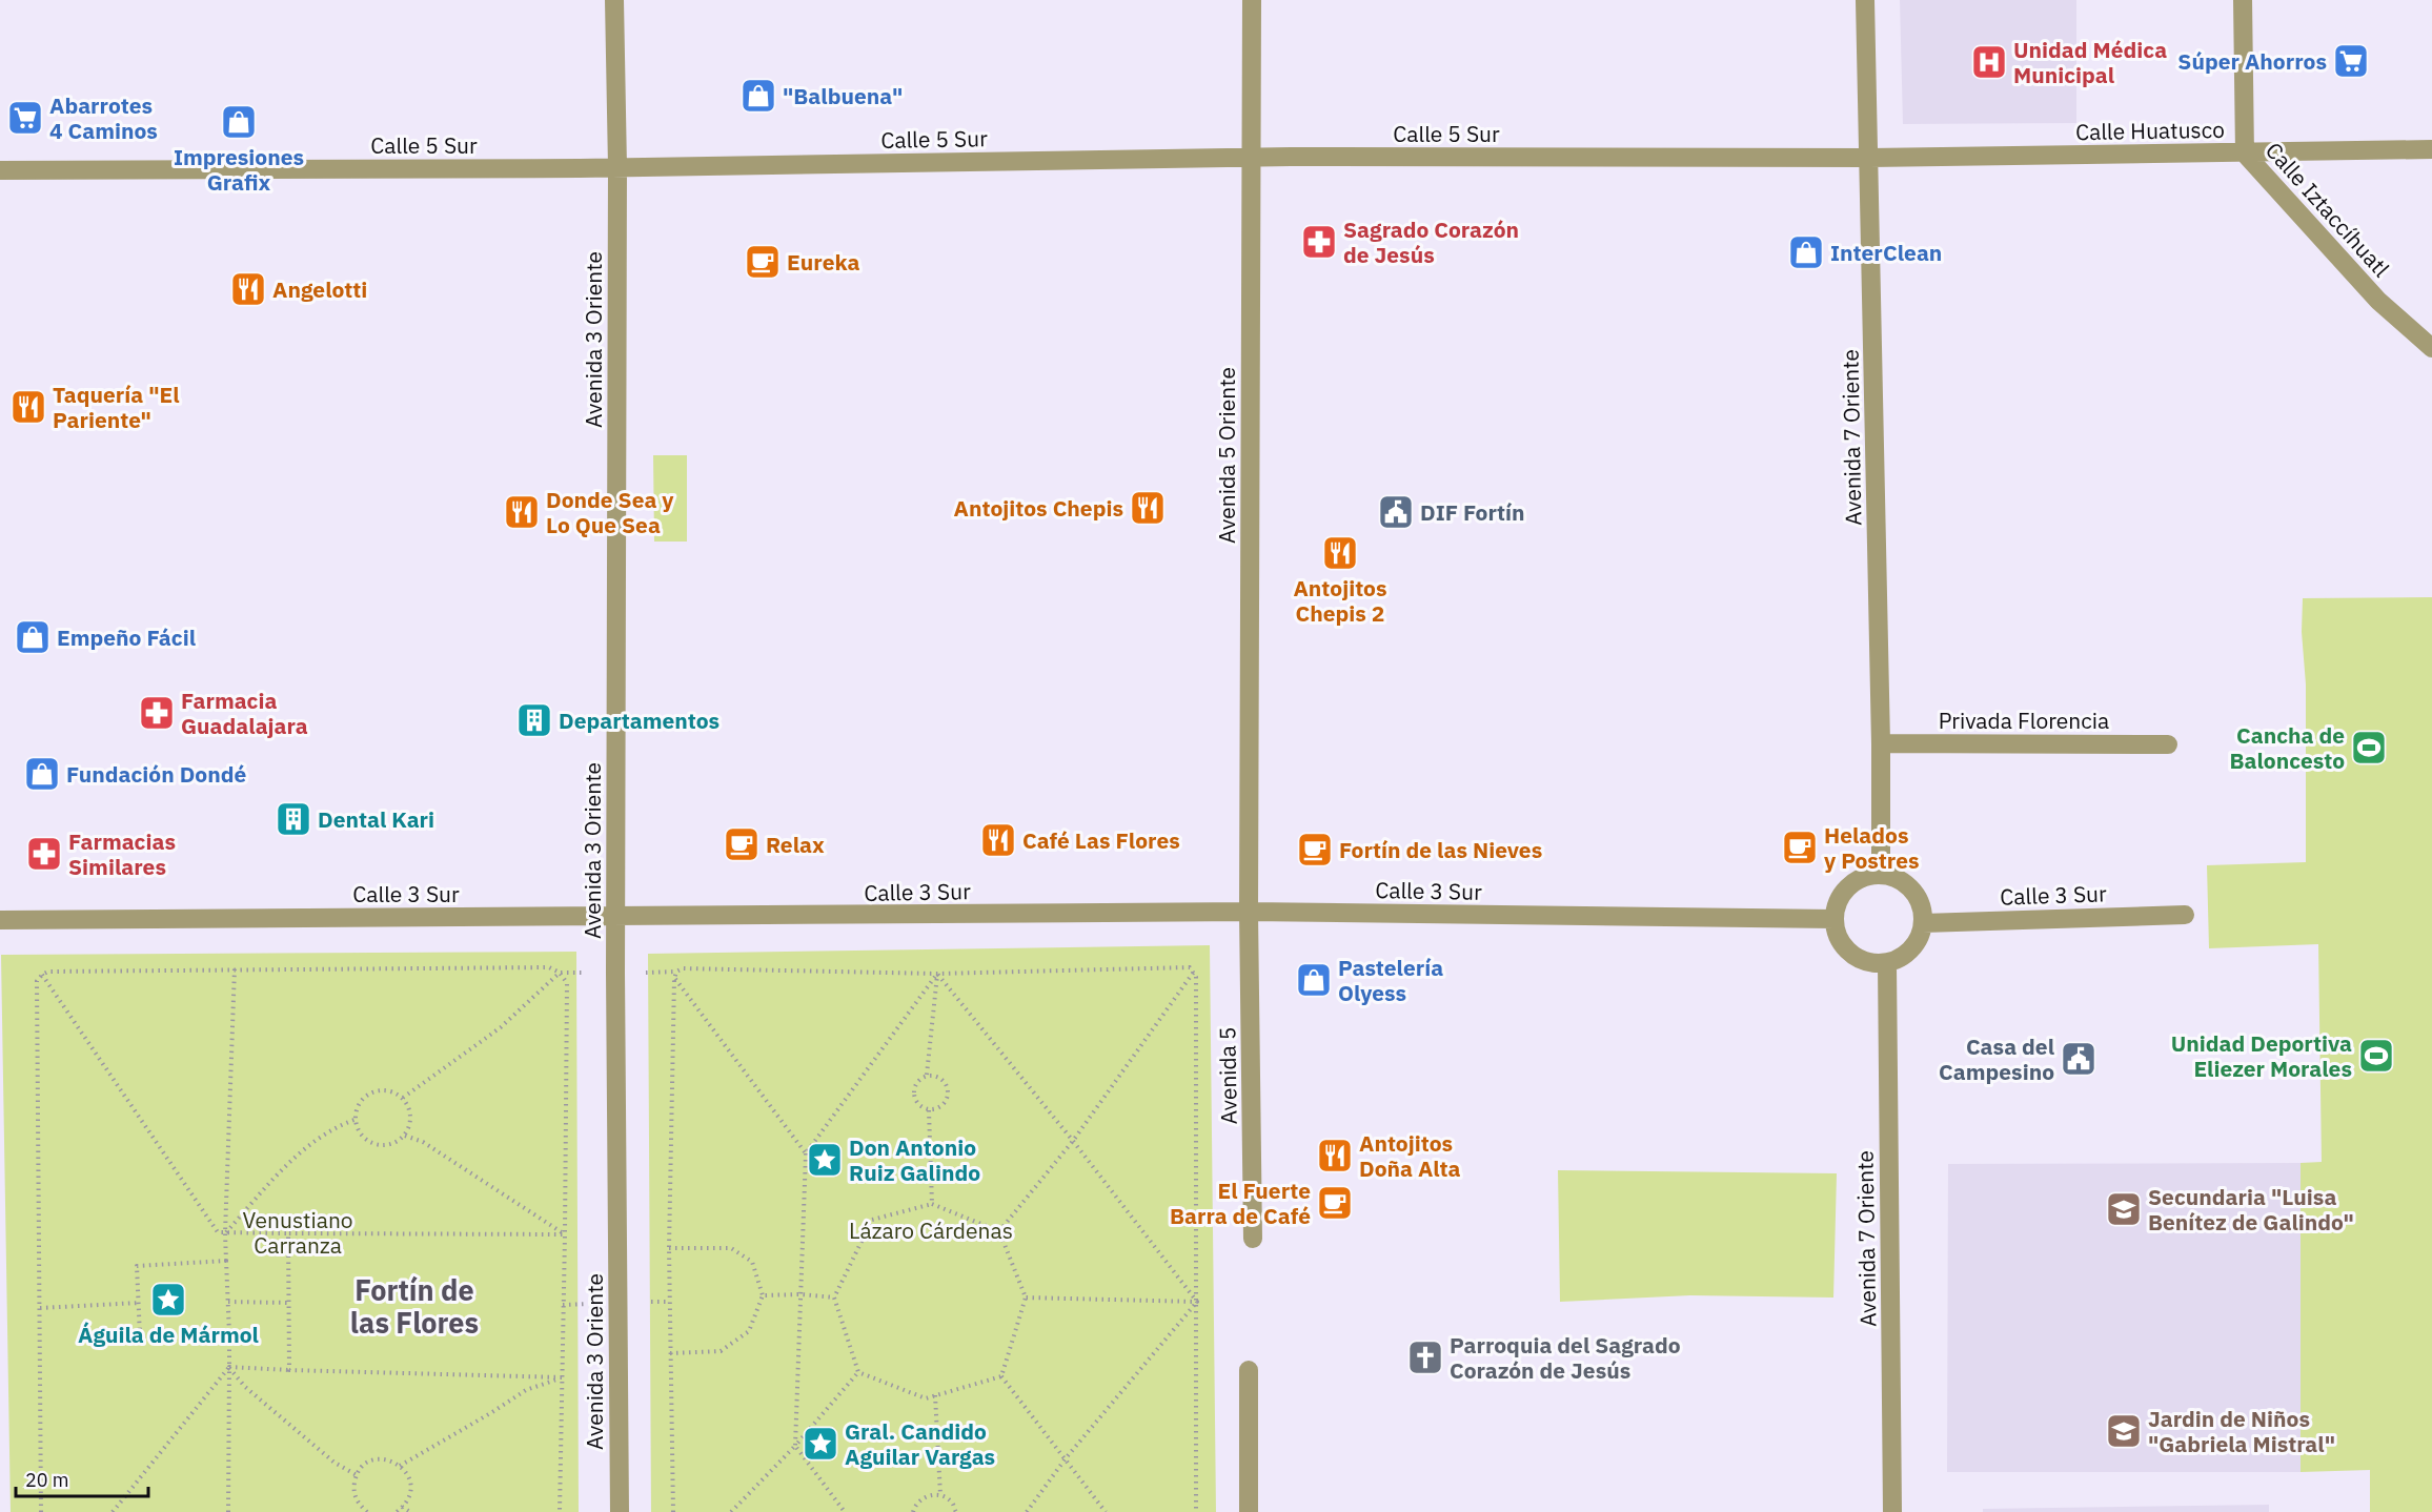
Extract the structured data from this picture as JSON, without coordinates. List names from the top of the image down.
{
  "streets": {
    "street": [
      "Calle Huatusco",
      "Calle 5 Sur",
      "Calle Iztaccíhuatl",
      "Avenida 3 Oriente",
      "Avenida 7 Oriente",
      "Avenida 5 Oriente",
      "Privada Florencia",
      "Calle 3 Sur",
      "Avenida 5"
    ]
  },
  "crossings": [
    ["Calle Huatusco", "Calle 5 Sur"],
    ["Calle Huatusco", "Calle Iztaccíhuatl"],
    ["Calle Huatusco", "Avenida 7 Oriente"],
    ["Calle 5 Sur", "Avenida 3 Oriente"],
    ["Calle 5 Sur", "Avenida 7 Oriente"],
    ["Calle 5 Sur", "Avenida 5 Oriente"],
    ["Avenida 3 Oriente", "Calle 3 Sur"],
    ["Avenida 7 Oriente", "Privada Florencia"],
    ["Avenida 7 Oriente", "Calle 3 Sur"],
    ["Avenida 5 Oriente", "Calle 3 Sur"],
    ["Avenida 5 Oriente", "Avenida 5"],
    ["Calle 3 Sur", "Avenida 5"]
  ],
  "districts": ["Fortín de las Flores"],
  "parks": ["Venustiano Carranza", "Lázaro Cárdenas"],
  "places": {
    "supermarket": ["Súper Ahorros", "Abarrotes 4 Caminos"],
    "hospital": ["Unidad Médica Municipal"],
    "shop": [
      "\"Balbuena\"",
      "Impresiones Grafix",
      "InterClean",
      "Empeño Fácil",
      "Fundación Dondé",
      "Pastelería Olyess"
    ],
    "pharmacy": ["Sagrado Corazón de Jesús", "Farmacia Guadalajara", "Farmacias Similares"],
    "cafe": [
      "Eureka",
      "Relax",
      "Helados y Postres",
      "Fortín de las Nieves",
      "El Fuerte Barra de Café"
    ],
    "restaurant": [
      "Angelotti",
      "Taquería \"El Pariente\"",
      "Antojitos Chepis",
      "Donde Sea y Lo Que Sea",
      "Antojitos Chepis 2",
      "Café Las Flores",
      "Antojitos Doña Alta"
    ],
    "public building": ["DIF Fortín", "Casa del Campesino"],
    "building": ["Departamentos", "Dental Kari"],
    "sports": ["Cancha de Baloncesto", "Unidad Deportiva Eliezer Morales"],
    "place": ["Don Antonio Ruiz Galindo", "Águila de Mármol", "Gral. Candido Aguilar Vargas"],
    "school or university": ["Secundaria \"Luisa Benítez de Galindo\"", "Jardin de Niños \"Gabriela Mistral\""],
    "church": ["Parroquia del Sagrado Corazón de Jesús"]
  },
  "scale_bar": "20 m"
}
